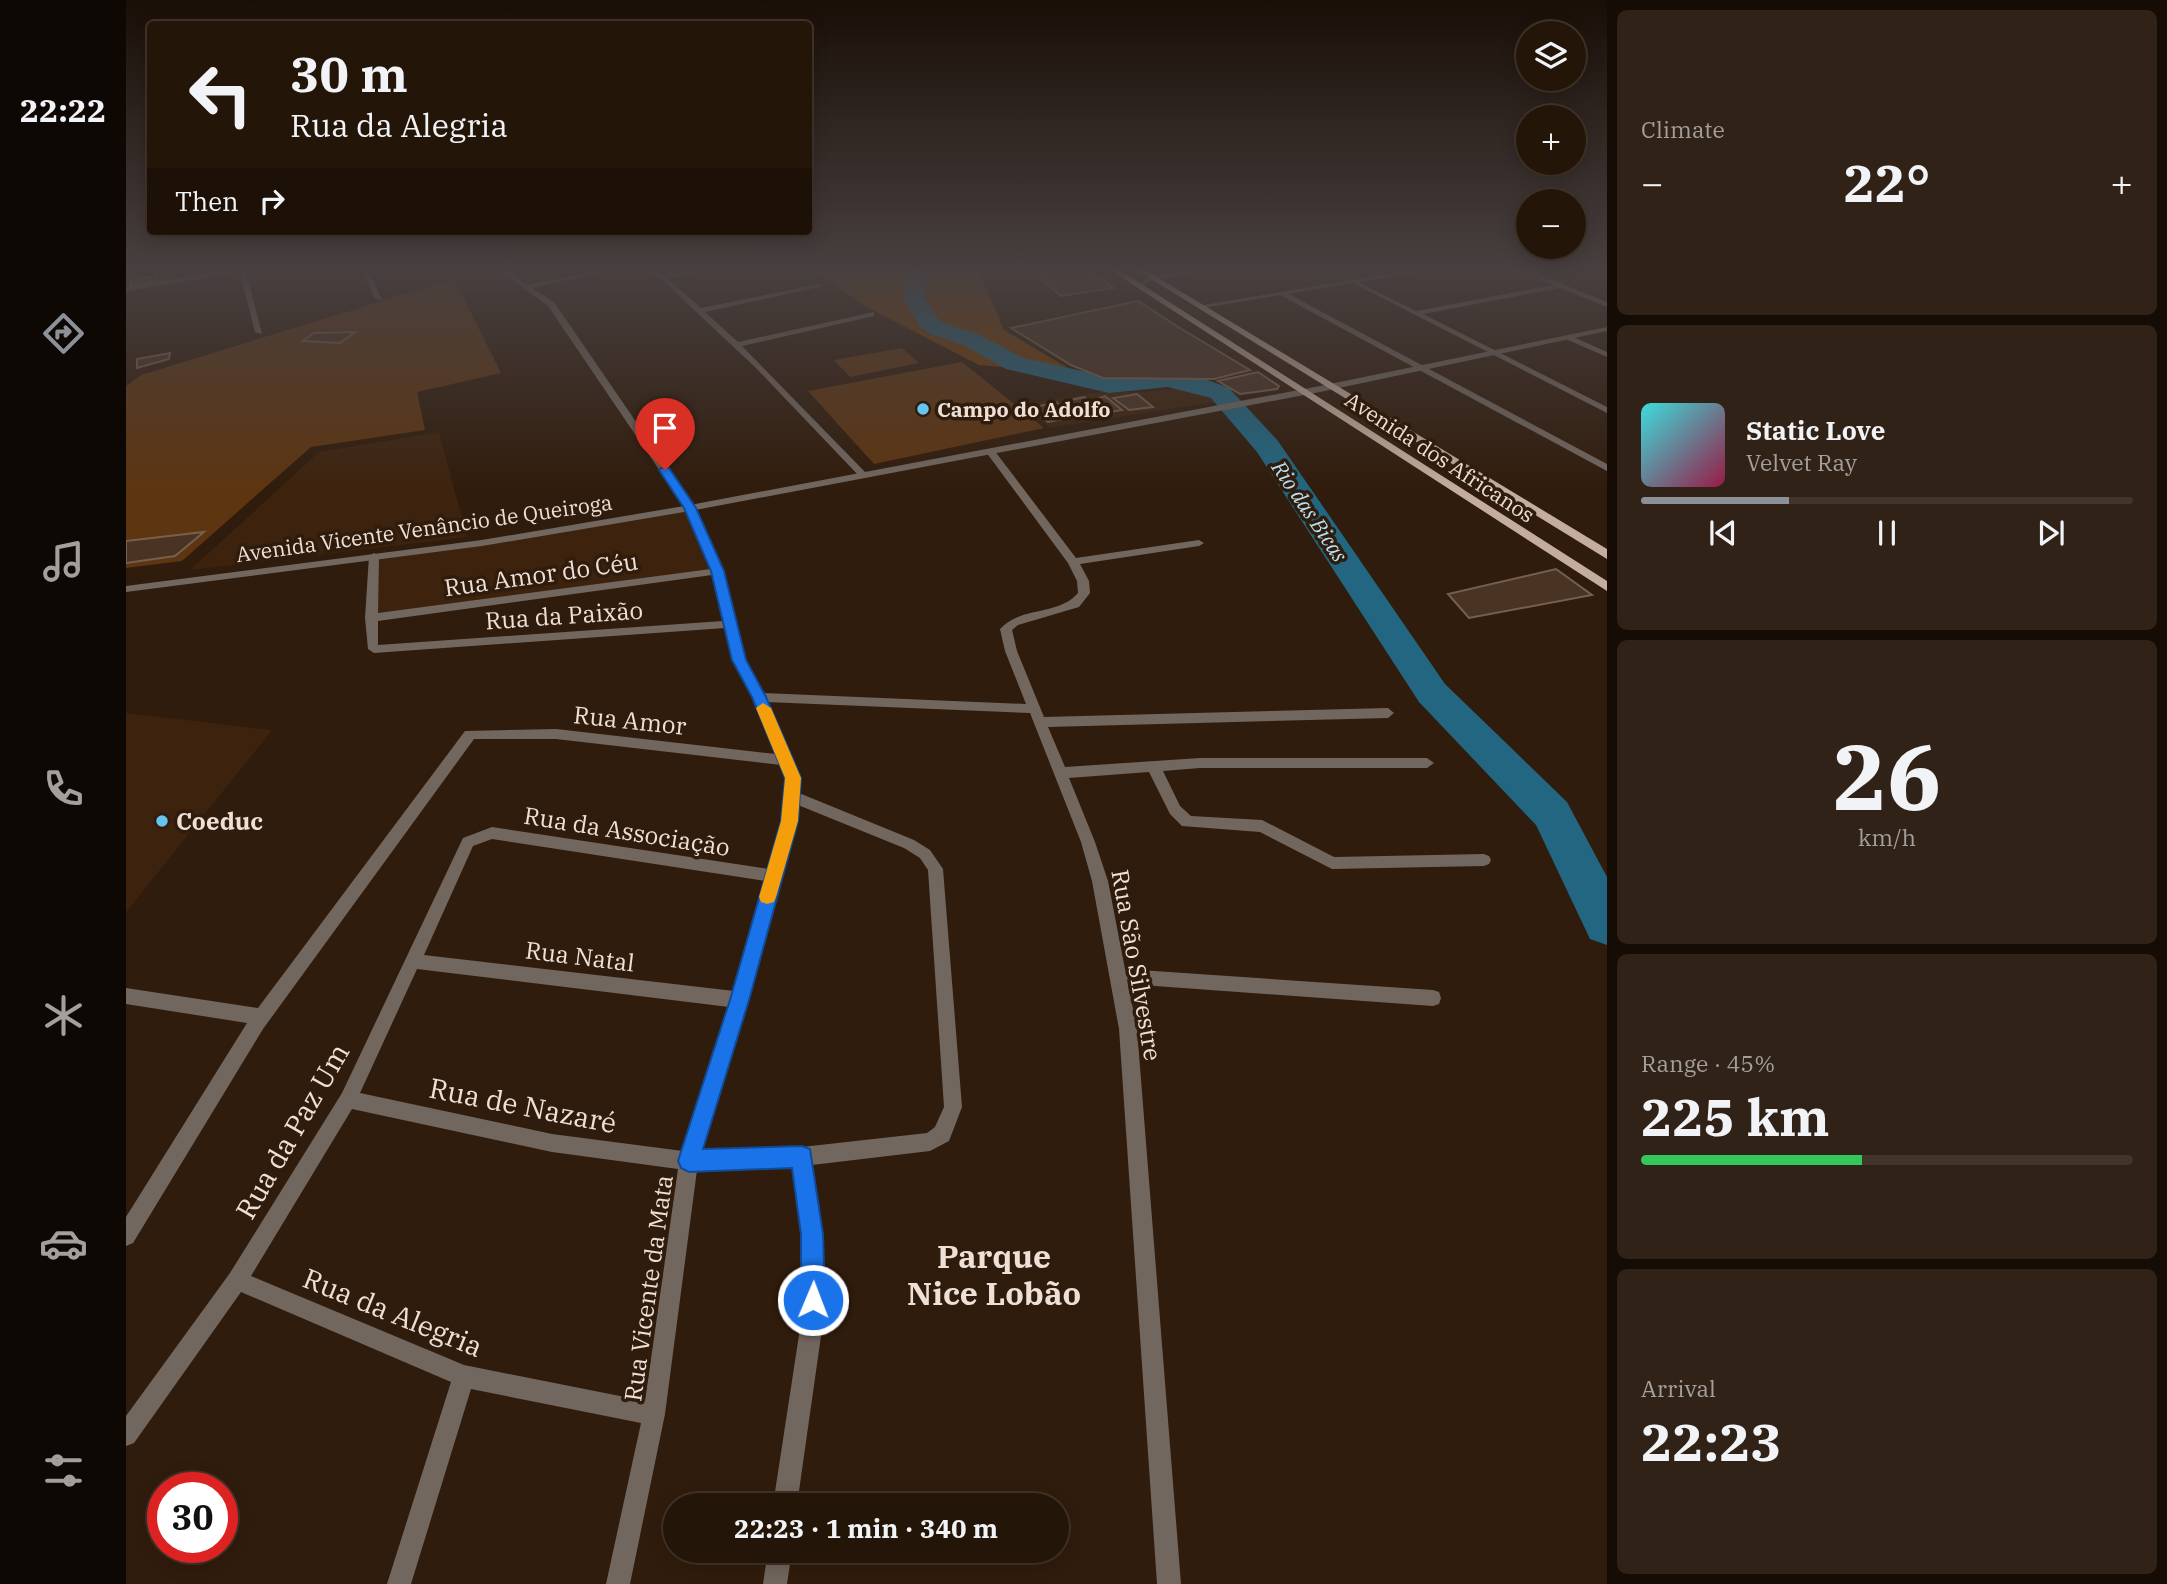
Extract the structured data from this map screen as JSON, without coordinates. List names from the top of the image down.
{
  "streets": {
    "main road": ["Avenida dos Africanos"],
    "street": [
      "Avenida Vicente Venâncio de Queiroga",
      "Rua Amor do Céu",
      "Rua da Paixão",
      "Rua Amor",
      "Rua da Associação",
      "Rua Natal",
      "Rua São Silvestre",
      "Rua de Nazaré",
      "Rua da Paz Um",
      "Rua Vicente da Mata",
      "Rua da Alegria"
    ]
  },
  "crossings": [
    ["Avenida dos Africanos", "Avenida Vicente Venâncio de Queiroga"],
    ["Avenida Vicente Venâncio de Queiroga", "Rua São Silvestre"],
    ["Avenida Vicente Venâncio de Queiroga", "Rua Vicente da Mata"],
    ["Rua Amor do Céu", "Rua da Paixão"],
    ["Rua Amor do Céu", "Rua Vicente da Mata"],
    ["Rua da Paixão", "Rua Vicente da Mata"],
    ["Rua Amor", "Rua Vicente da Mata"],
    ["Rua da Associação", "Rua da Paz Um"],
    ["Rua da Associação", "Rua Vicente da Mata"],
    ["Rua Natal", "Rua da Paz Um"],
    ["Rua Natal", "Rua Vicente da Mata"],
    ["Rua de Nazaré", "Rua da Paz Um"],
    ["Rua de Nazaré", "Rua Vicente da Mata"],
    ["Rua da Paz Um", "Rua da Alegria"],
    ["Rua Vicente da Mata", "Rua da Alegria"]
  ],
  "districts": ["Parque Nice Lobão"],
  "water": ["Rio das Bicas"],
  "places": ["Campo do Adolfo", "Coeduc"],
  "page": {
    "tabs": "22:22",
    "tile": [
      "Climate",
      ["26", "km/h"],
      ["Range · 45%", "225 km"],
      ["Arrival", "22:23"]
    ],
    "map_buttons": ["+", "−"],
    "turn": ["30 m", "Rua da Alegria"],
    "heat": ["−", "22°", "+"],
    "then": "Then",
    "song": ["Static Love", "Velvet Ray"],
    "limit": "30",
    "trip": "22:23 · 1 min · 340 m"
  }
}
